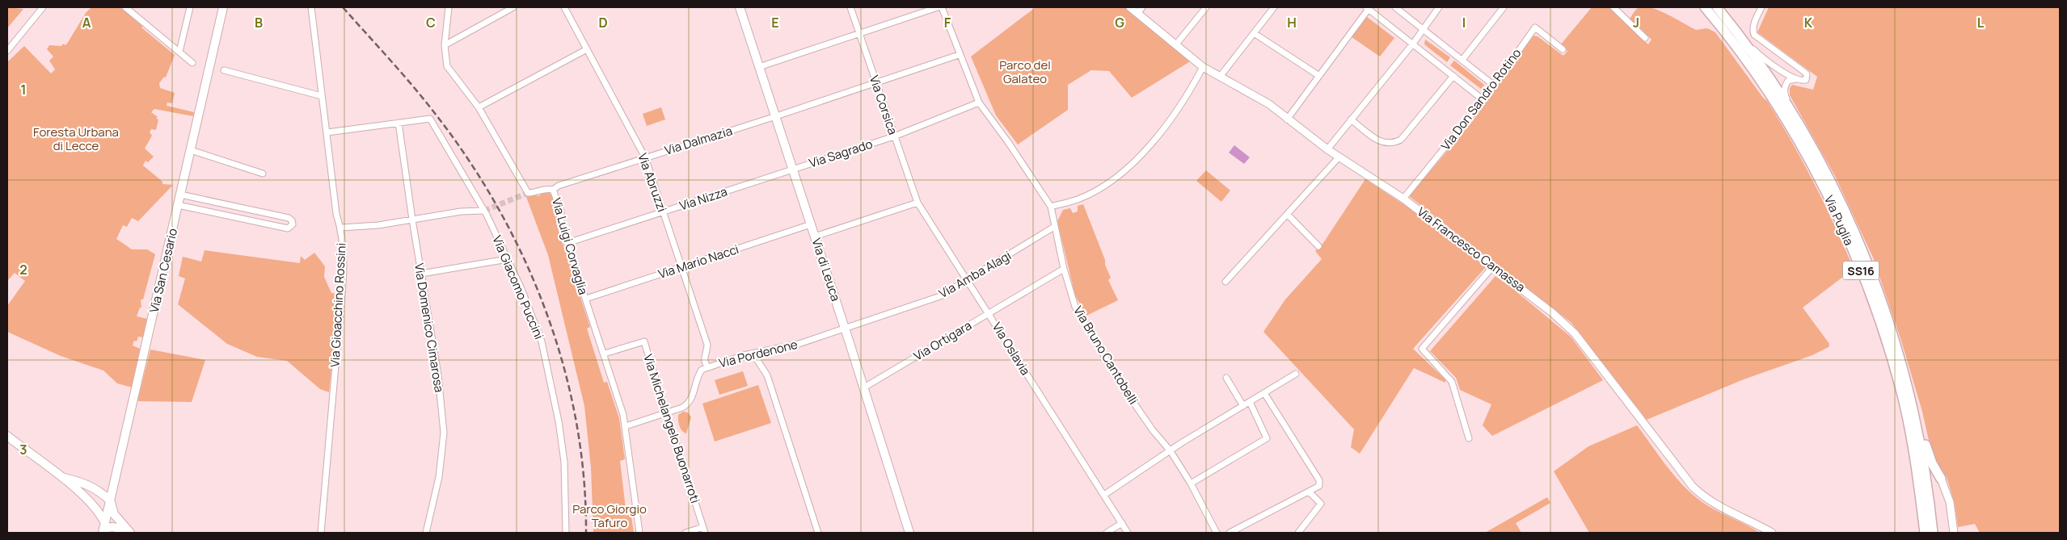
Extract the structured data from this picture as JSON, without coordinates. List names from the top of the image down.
{
  "streets": {
    "highway": ["Via Puglia", "SS16"],
    "main road": ["Via di Leuca", "Via San Cesario"],
    "street": [
      "Via Don Sandro Rotino",
      "Via Corsica",
      "Via Dalmazia",
      "Via Sagrado",
      "Via Abruzzi",
      "Via Nizza",
      "Via Luigi Corvaglia",
      "Via Francesco Camassa",
      "Via Mario Nacci",
      "Via Amba Alagi",
      "Via Giacomo Puccini",
      "Via Gioacchino Rossini",
      "Via Domenico Cimarosa",
      "Via Ortigara",
      "Via Oslavia",
      "Via Pordenone",
      "Via Bruno Cantobelli",
      "Via Michelangelo Buonarroti"
    ]
  },
  "crossings": [
    ["Via Don Sandro Rotino", "Via Francesco Camassa"],
    ["Via Corsica", "Via Dalmazia"],
    ["Via Corsica", "Via Sagrado"],
    ["Via Corsica", "Via Oslavia"],
    ["Via Dalmazia", "Via Abruzzi"],
    ["Via Dalmazia", "Via Luigi Corvaglia"],
    ["Via Dalmazia", "Via di Leuca"],
    ["Via Dalmazia", "Via Bruno Cantobelli"],
    ["Via Sagrado", "Via Nizza"],
    ["Via Sagrado", "Via di Leuca"],
    ["Via Sagrado", "Via Bruno Cantobelli"],
    ["Via Abruzzi", "Via Nizza"],
    ["Via Abruzzi", "Via Mario Nacci"],
    ["Via Abruzzi", "Via Pordenone"],
    ["Via Nizza", "Via Luigi Corvaglia"],
    ["Via Nizza", "Via di Leuca"],
    ["Via Luigi Corvaglia", "Via Mario Nacci"],
    ["Via Luigi Corvaglia", "Via Pordenone"],
    ["Via Luigi Corvaglia", "Via Michelangelo Buonarroti"],
    ["Via Mario Nacci", "Via di Leuca"],
    ["Via di Leuca", "Via Amba Alagi"],
    ["Via di Leuca", "Via Ortigara"],
    ["Via di Leuca", "Via Pordenone"],
    ["Via Amba Alagi", "Via Oslavia"],
    ["Via Amba Alagi", "Via Pordenone"],
    ["Via Amba Alagi", "Via Bruno Cantobelli"],
    ["Via Giacomo Puccini", "Via Domenico Cimarosa"],
    ["Via Ortigara", "Via Oslavia"],
    ["Via Ortigara", "Via Bruno Cantobelli"],
    ["Via Pordenone", "Via Michelangelo Buonarroti"]
  ],
  "parks": ["Parco del Galateo", "Foresta Urbana di Lecce", "Parco Giorgio Tafuro"],
  "grid": {
    "columns": [
      "A",
      "B",
      "C",
      "D",
      "E",
      "F",
      "G",
      "H",
      "I",
      "J",
      "K",
      "L"
    ],
    "rows": ["1", "2", "3"]
  }
}
